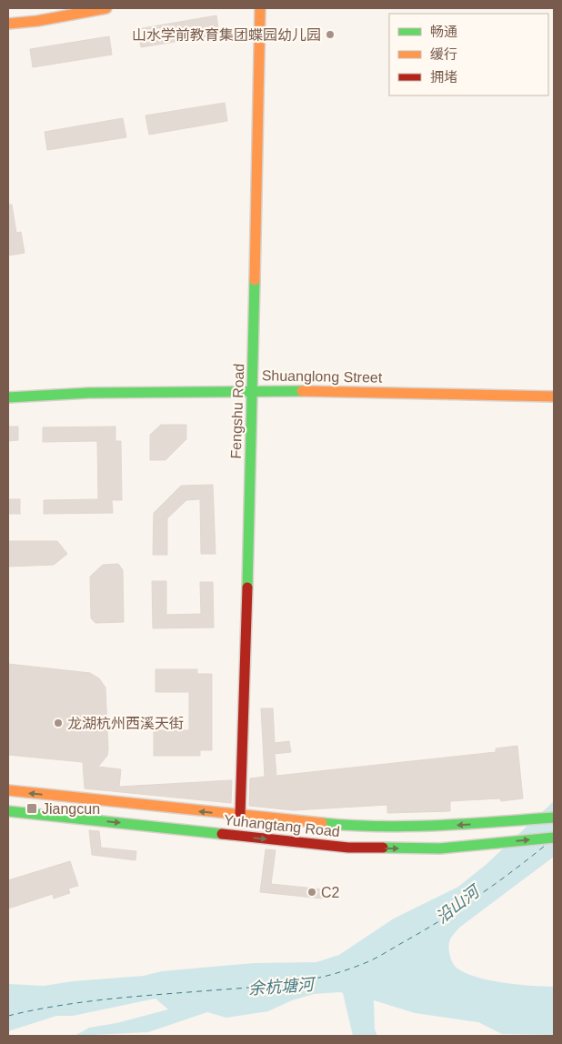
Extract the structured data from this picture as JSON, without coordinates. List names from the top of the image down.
{
  "streets": {
    "street": ["Shuanglong Street", "Fengshu Road", "Yuhangtang Road"]
  },
  "crossings": [
    ["Shuanglong Street", "Fengshu Road"],
    ["Fengshu Road", "Yuhangtang Road"]
  ],
  "water": ["沿山河", "余杭塘河"],
  "places": {
    "other": ["山水学前教育集团蝶园幼儿园", "龙湖杭州西溪天街", "C2"],
    "transit": ["Jiangcun"]
  },
  "legend": ["畅通", "缓行", "拥堵"]
}
